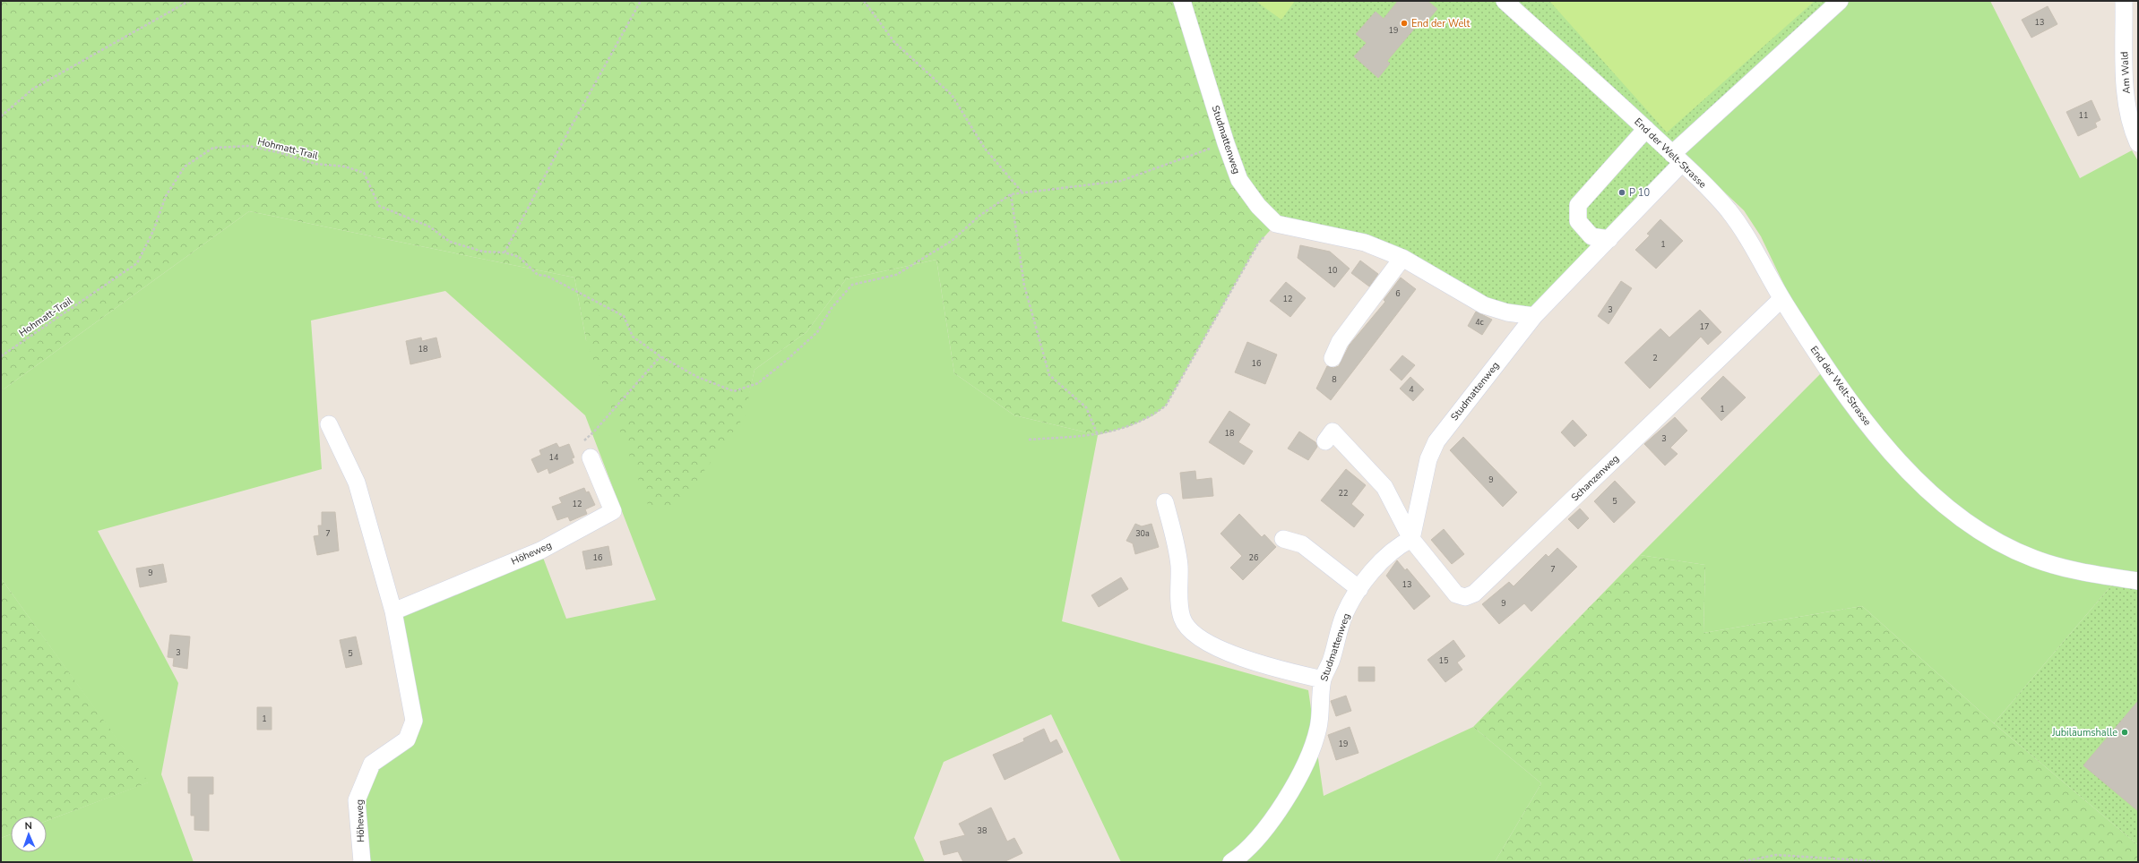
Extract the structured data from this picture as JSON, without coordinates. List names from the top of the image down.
{
  "streets": {
    "street": [
      "Am Wald",
      "Studmattenweg",
      "End der Welt-Strasse",
      "Schanzenweg",
      "Höheweg"
    ],
    "path": ["Hohmatt-Trail"]
  },
  "crossings": [
    ["Studmattenweg", "End der Welt-Strasse"],
    ["Studmattenweg", "Schanzenweg"],
    ["End der Welt-Strasse", "Schanzenweg"]
  ],
  "places": ["End der Welt", "P 10", "Jubiläumshalle"],
  "house_numbers": [
    "13",
    "19",
    "11",
    "1",
    "10",
    "6",
    "12",
    "3",
    "4c",
    "17",
    "18",
    "2",
    "16",
    "8",
    "4",
    "1",
    "18",
    "3",
    "14",
    "9",
    "22",
    "5",
    "12",
    "7",
    "30a",
    "16",
    "26",
    "7",
    "9",
    "13",
    "9",
    "3",
    "5",
    "15",
    "1",
    "19",
    "38"
  ],
  "north": "top"
}
